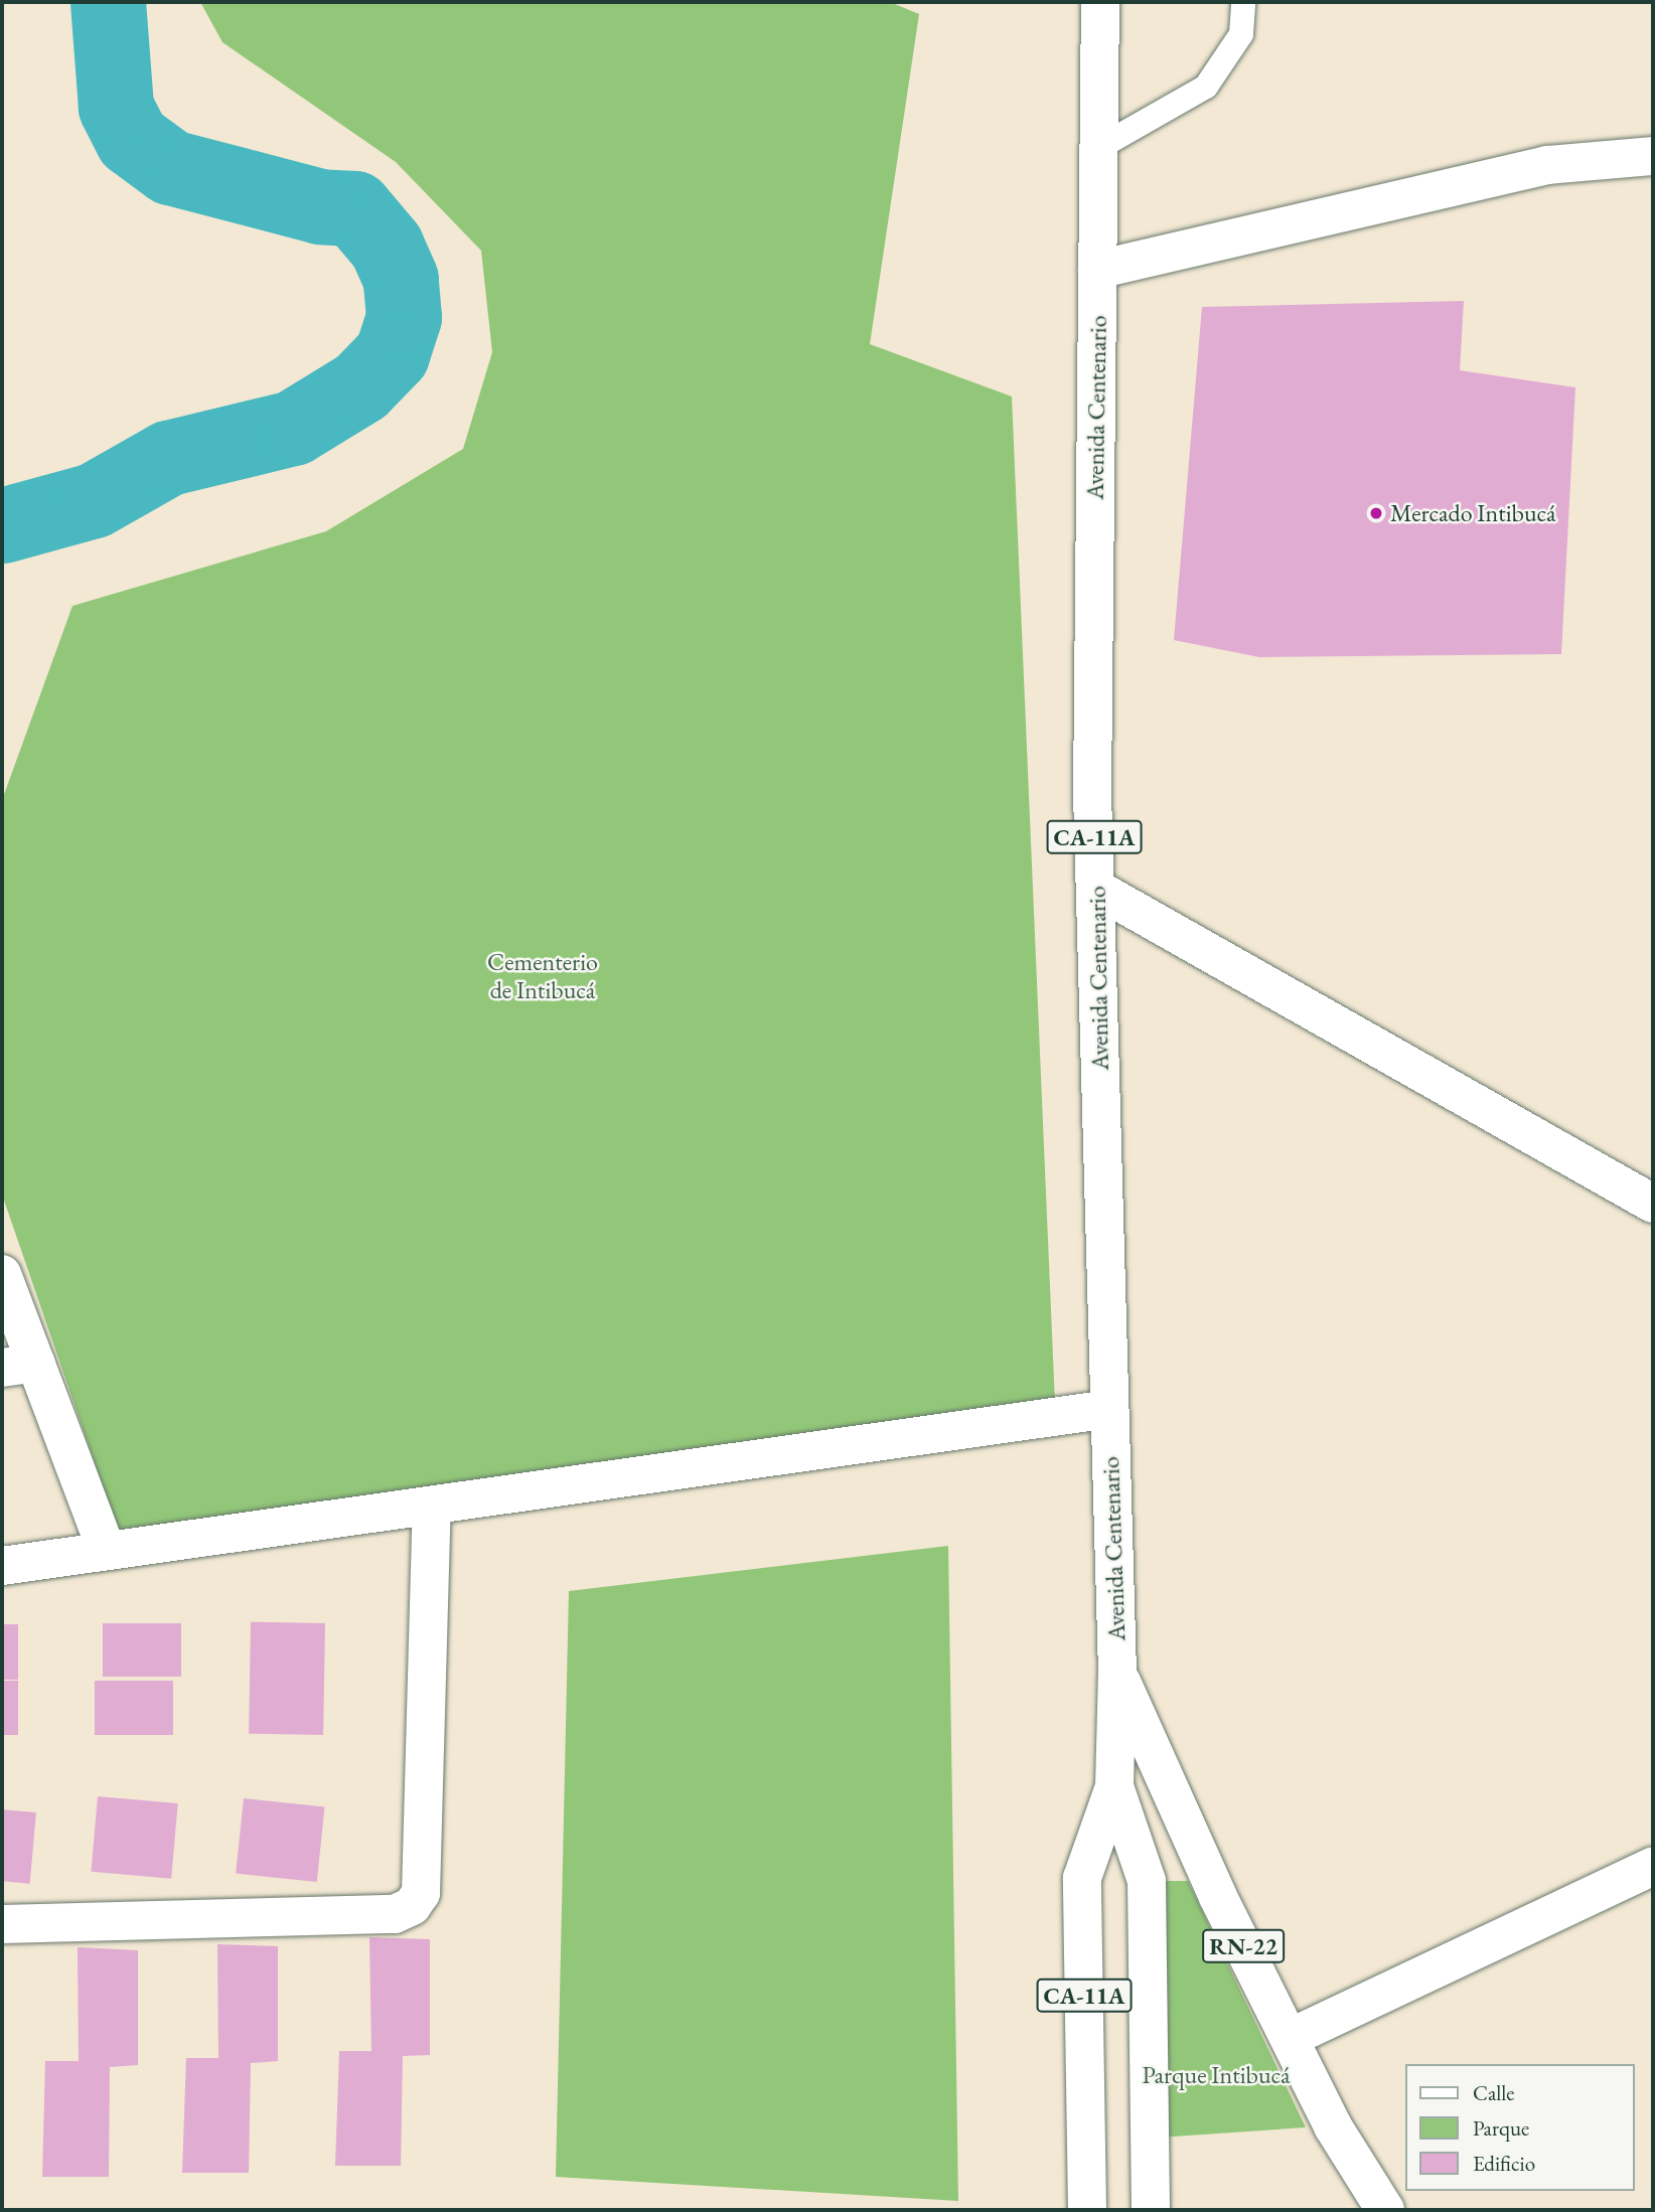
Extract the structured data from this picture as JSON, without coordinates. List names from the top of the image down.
{
  "streets": {
    "street": ["Avenida Centenario", "CA-11A", "RN-22"]
  },
  "crossings": [
    ["Avenida Centenario", "RN-22"]
  ],
  "parks": ["Cementerio de Intibucá", "Parque Intibucá"],
  "places": ["Mercado Intibucá"],
  "legend": ["Calle", "Parque", "Edificio"]
}
